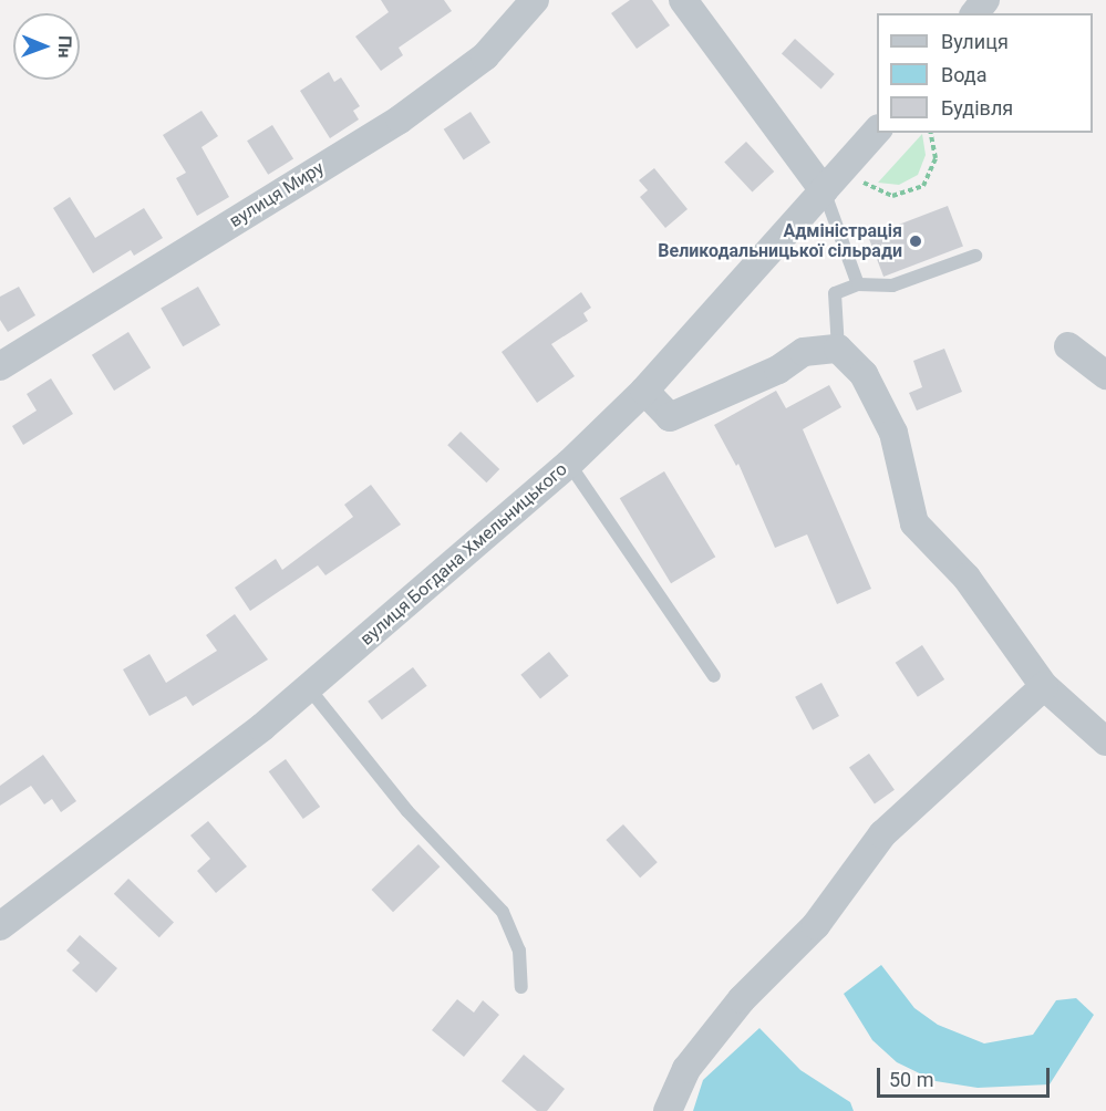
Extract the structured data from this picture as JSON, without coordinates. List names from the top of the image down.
{
  "streets": {
    "street": ["вулиця Миру", "вулиця Богдана Хмельницького"]
  },
  "places": ["Адміністрація Великодальницької сільради"],
  "legend": ["Вулиця", "Вода", "Будівля"],
  "scale_bar": "50 m",
  "north": "right"
}
